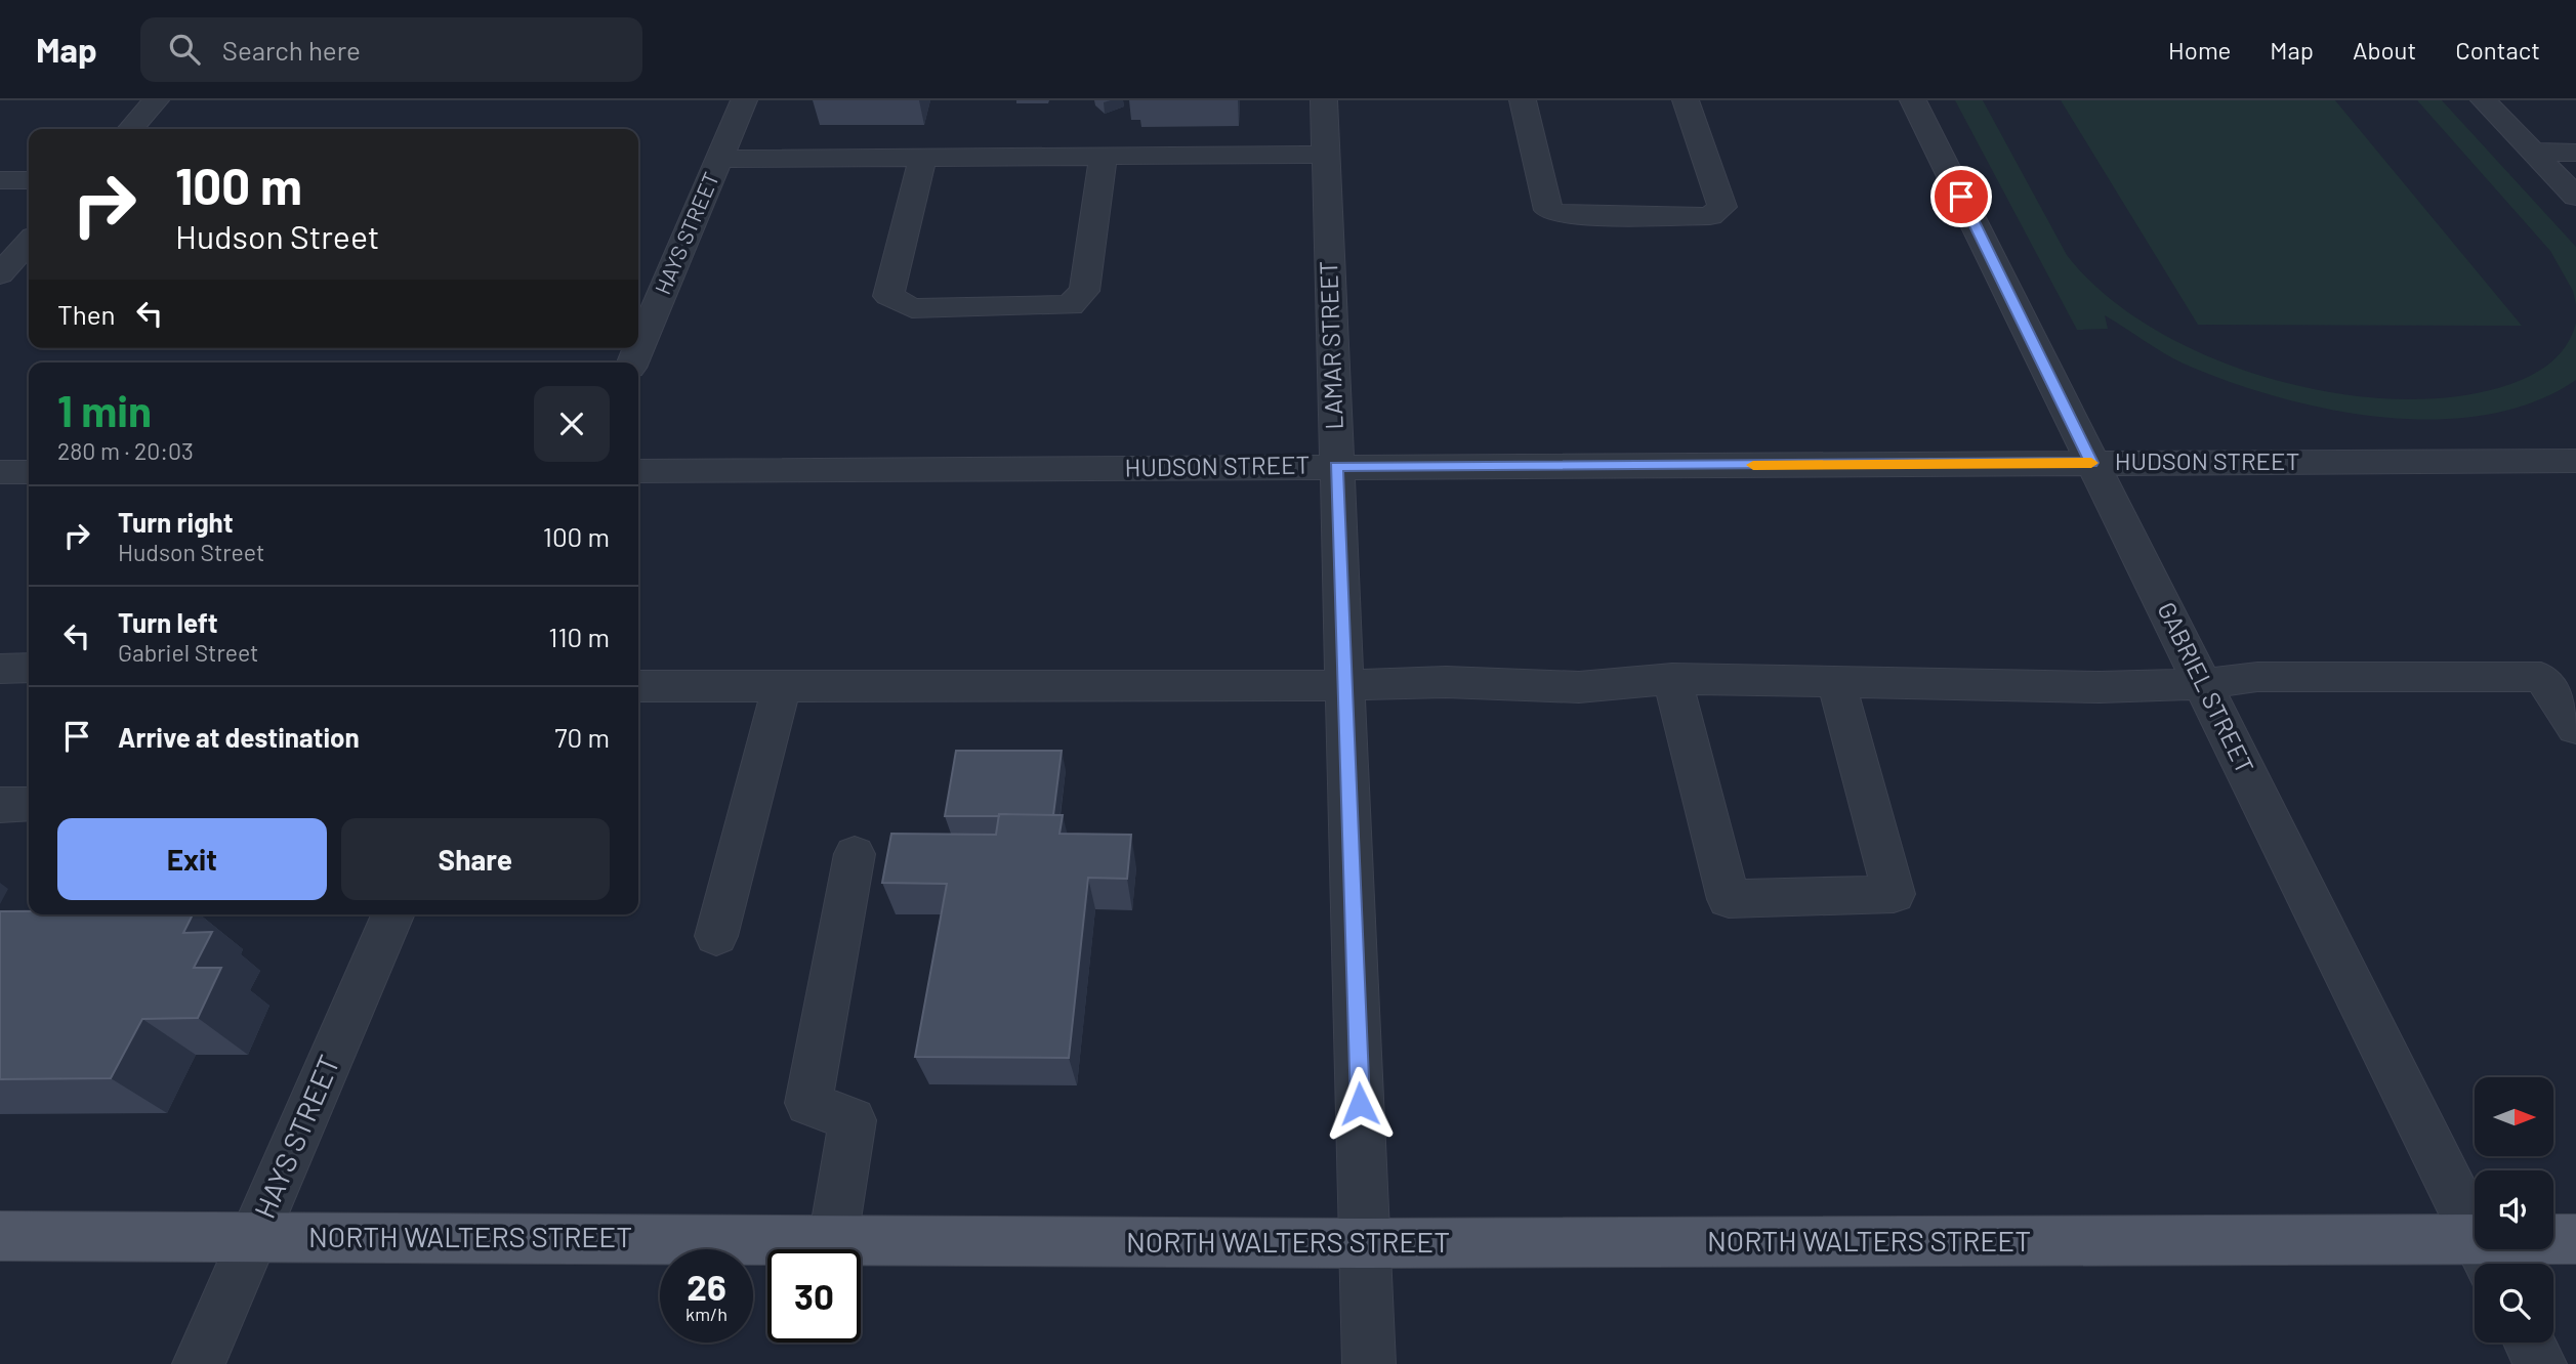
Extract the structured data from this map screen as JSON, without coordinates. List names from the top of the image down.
{
  "streets": {
    "main road": ["NORTH WALTERS STREET"],
    "street": [
      "HAYS STREET",
      "LAMAR STREET",
      "HUDSON STREET",
      "GABRIEL STREET"
    ]
  },
  "crossings": [
    ["HAYS STREET", "NORTH WALTERS STREET"],
    ["LAMAR STREET", "HUDSON STREET"],
    ["LAMAR STREET", "NORTH WALTERS STREET"],
    ["HUDSON STREET", "GABRIEL STREET"],
    ["GABRIEL STREET", "NORTH WALTERS STREET"]
  ],
  "north": "right",
  "page": {
    "header": "Map",
    "search": "Search here",
    "nav": [
      "Home",
      "Map",
      "About",
      "Contact"
    ],
    "turn": ["100 m", "Hudson Street"],
    "then": "Then",
    "heading": ["1 min", "280 m · 20:03"],
    "list": [
      {
        "name": "Turn right",
        "note": "Hudson Street",
        "value": "100 m"
      },
      {
        "name": "Turn left",
        "note": "Gabriel Street",
        "value": "110 m"
      },
      {
        "name": "Arrive at destination",
        "value": "70 m"
      }
    ],
    "buttons": ["Exit", "Share"],
    "speed": "26 km/h",
    "limit": "30"
  }
}
